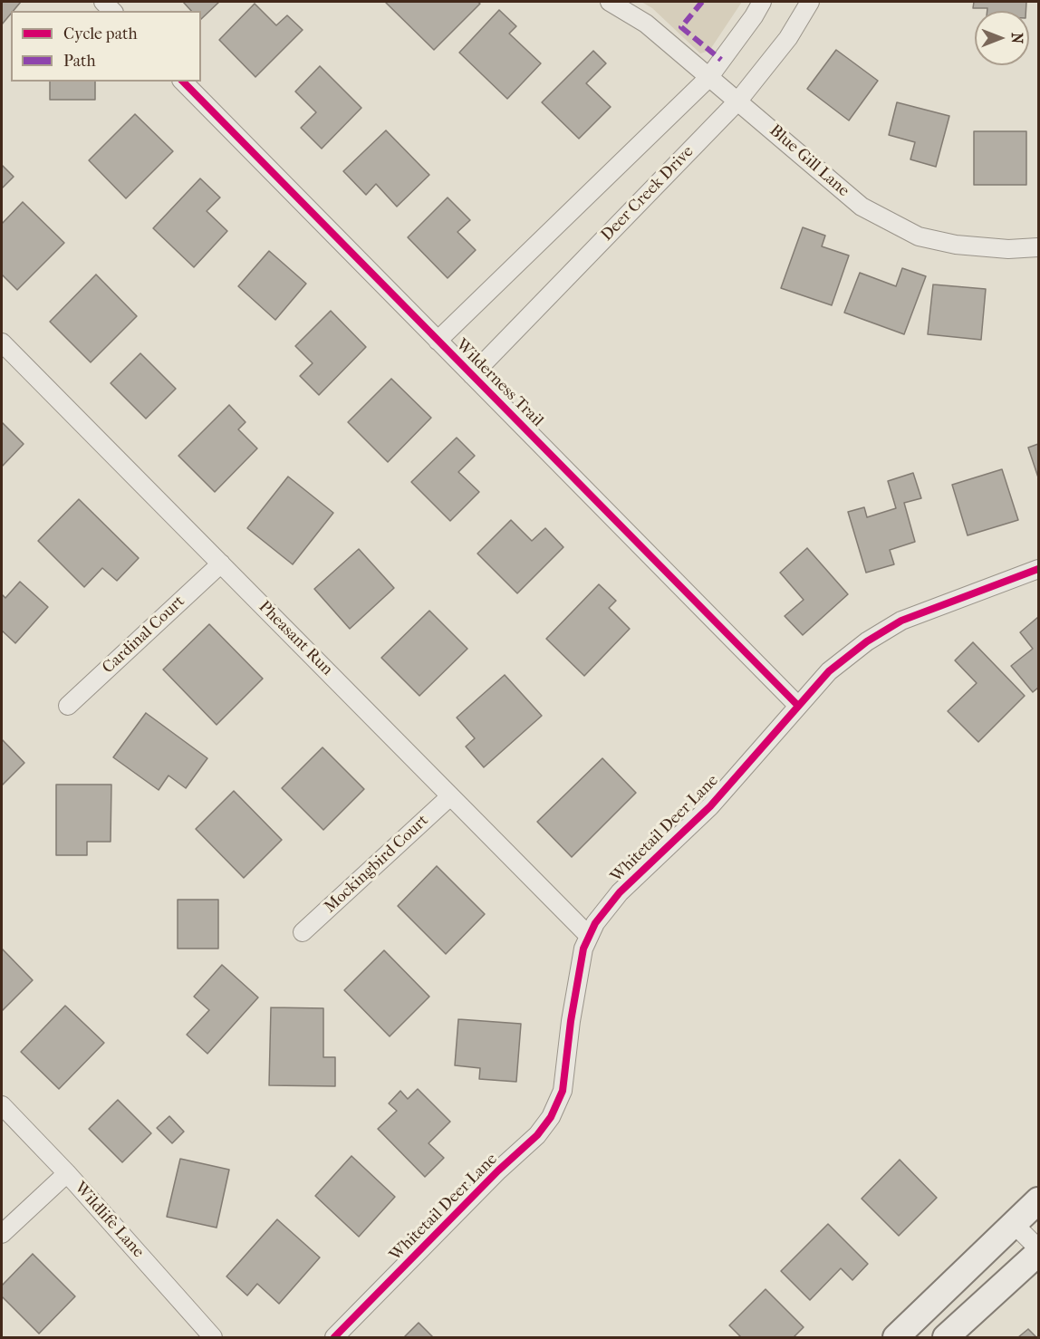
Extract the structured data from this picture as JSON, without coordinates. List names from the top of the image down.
{
  "streets": {
    "street": [
      "Blue Gill Lane",
      "Deer Creek Drive",
      "Wilderness Trail",
      "Cardinal Court",
      "Pheasant Run",
      "Whitetail Deer Lane",
      "Mockingbird Court",
      "Wildlife Lane"
    ]
  },
  "crossings": [
    ["Blue Gill Lane", "Deer Creek Drive"],
    ["Deer Creek Drive", "Wilderness Trail"],
    ["Wilderness Trail", "Whitetail Deer Lane"],
    ["Cardinal Court", "Pheasant Run"],
    ["Pheasant Run", "Whitetail Deer Lane"],
    ["Pheasant Run", "Mockingbird Court"]
  ],
  "legend": ["Cycle path", "Path"],
  "north": "right"
}
